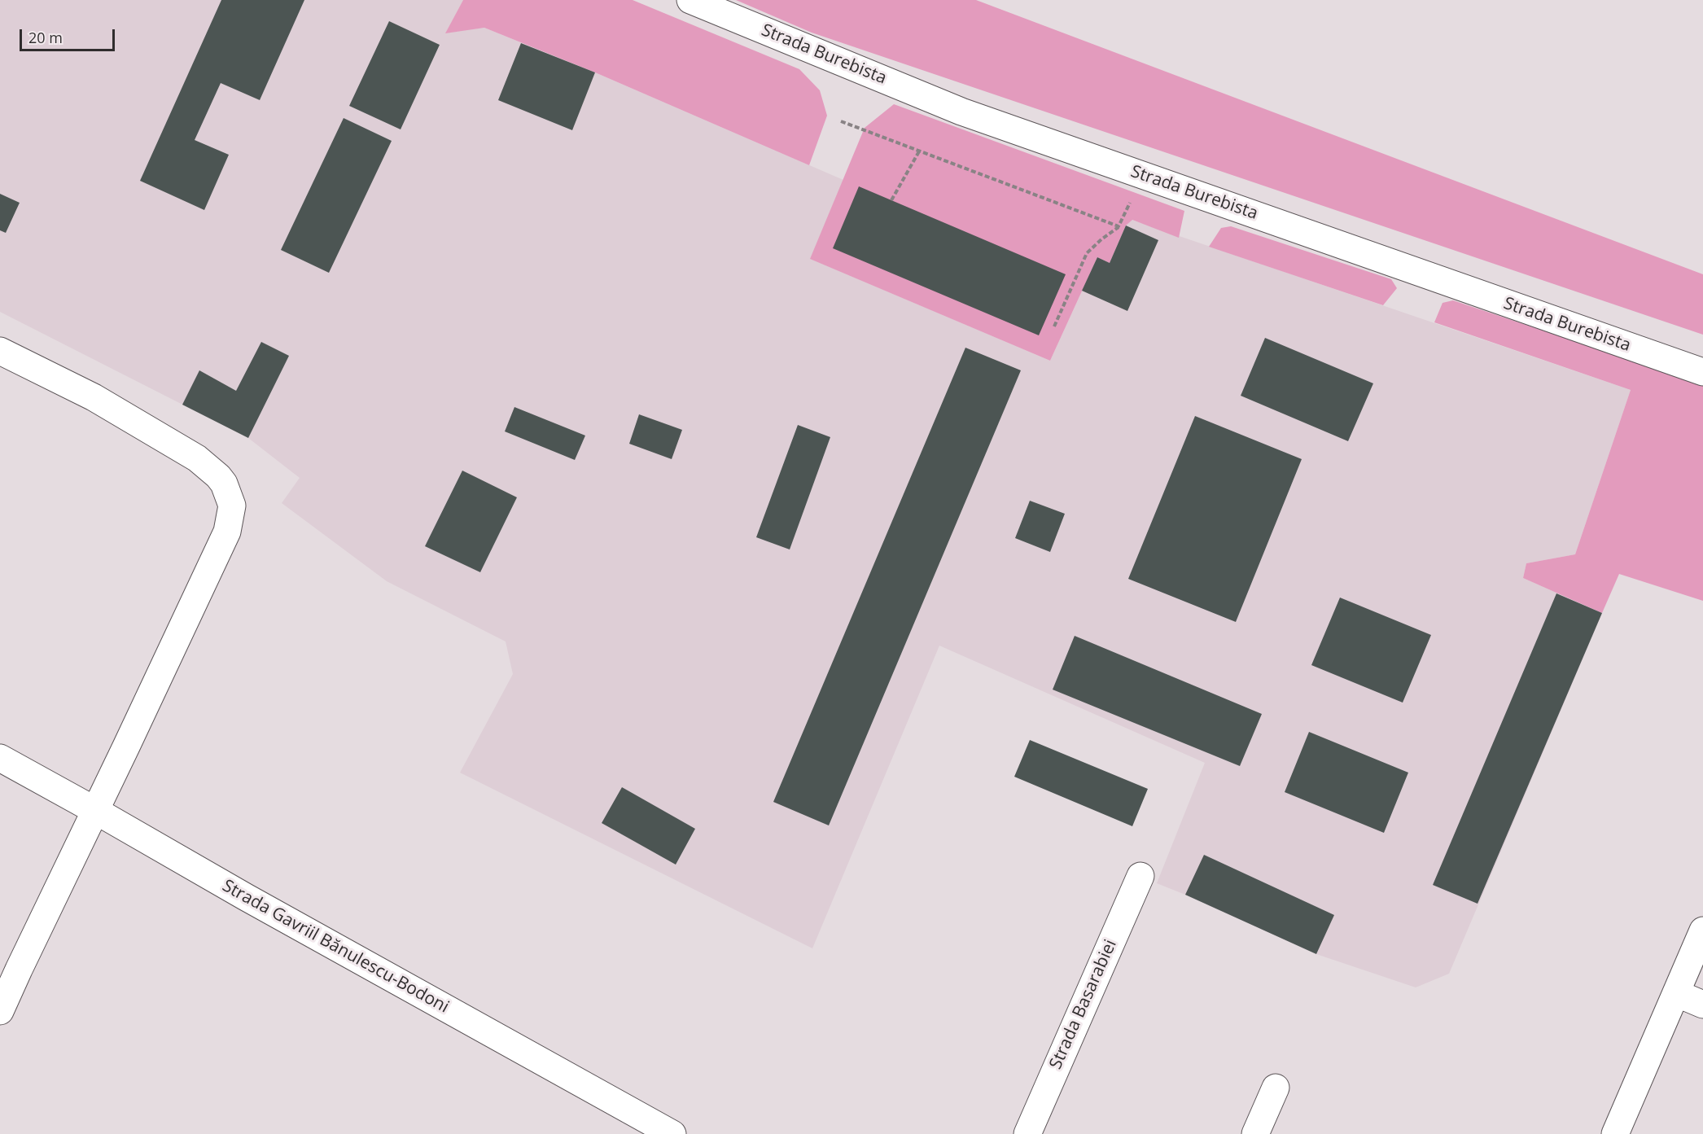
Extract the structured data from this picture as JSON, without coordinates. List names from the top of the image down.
{
  "streets": {
    "street": ["Strada Burebista", "Strada Gavriil Bănulescu-Bodoni", "Strada Basarabiei"]
  },
  "scale_bar": "20 m"
}
